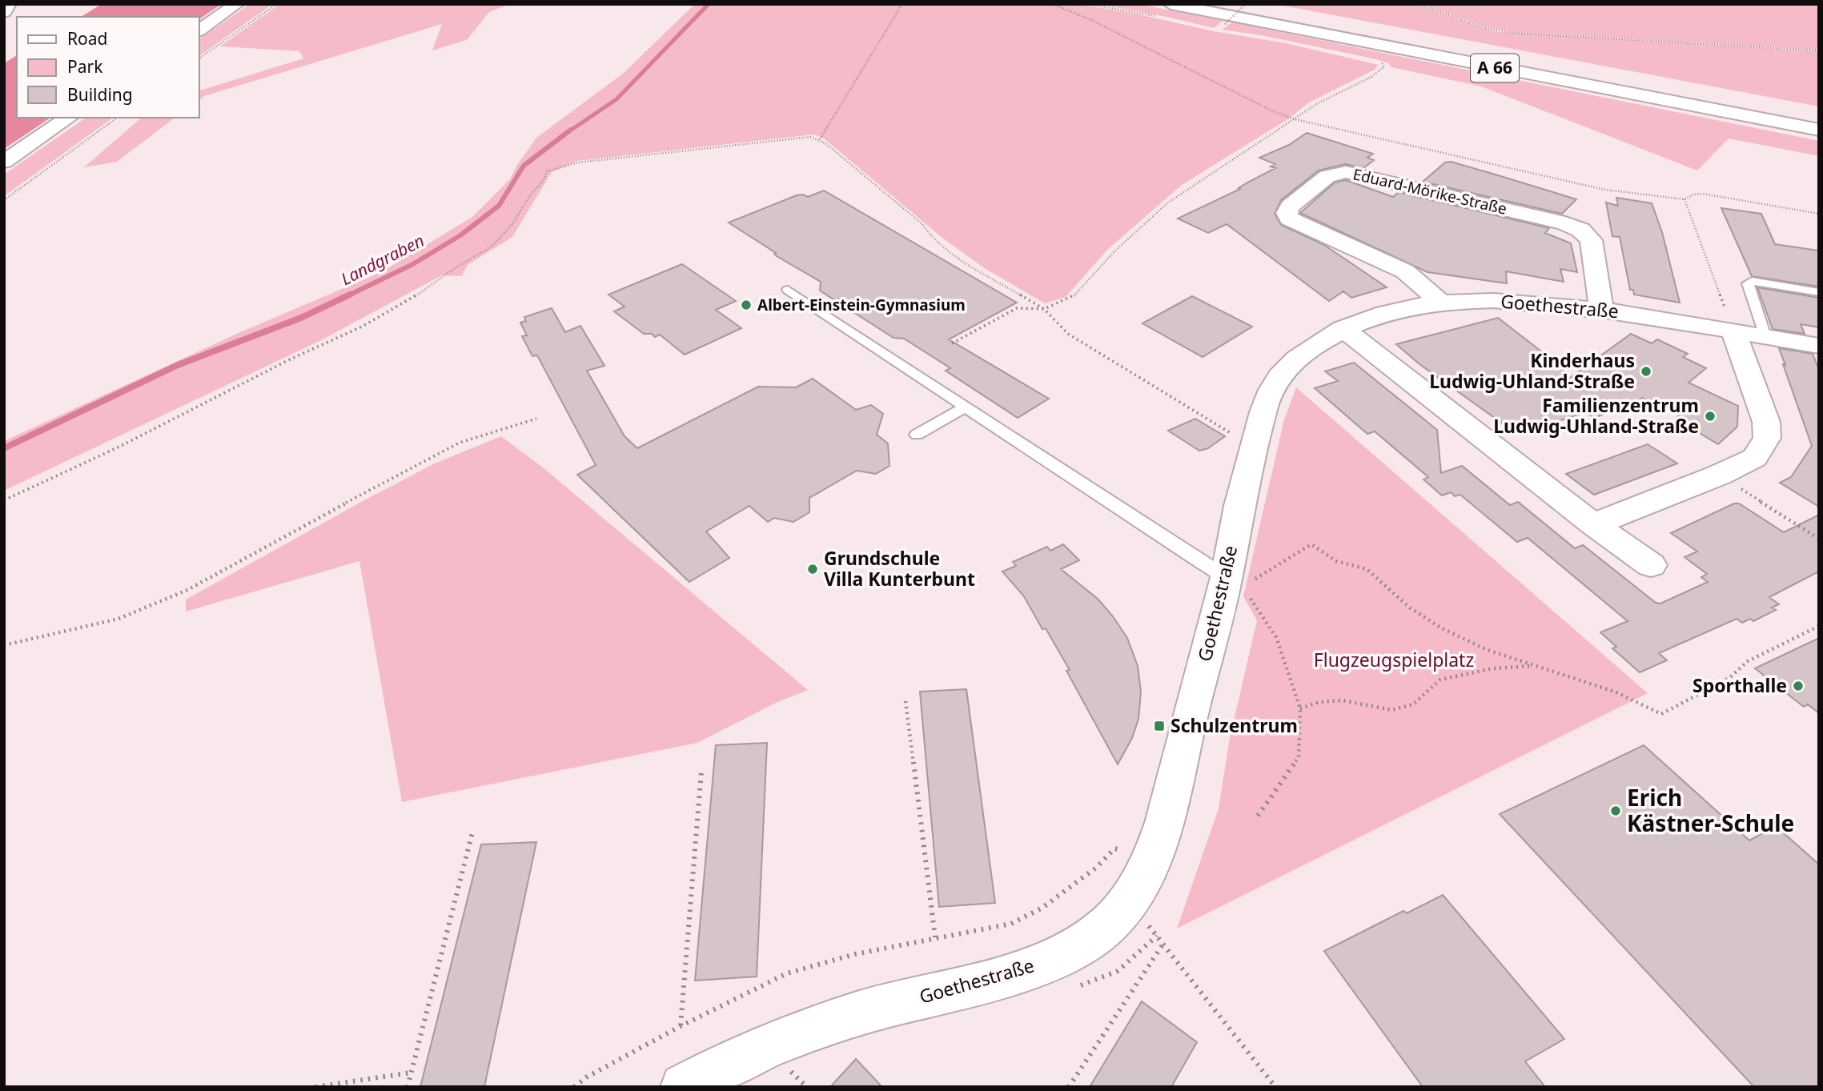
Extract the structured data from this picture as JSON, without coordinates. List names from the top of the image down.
{
  "streets": {
    "main road": ["A 66", "Eduard-Mörike-Straße", "Goethestraße"]
  },
  "crossings": [
    ["Eduard-Mörike-Straße", "Goethestraße"]
  ],
  "water": ["Landgraben"],
  "parks": ["Flugzeugspielplatz"],
  "places": {
    "other": [
      "Albert-Einstein-Gymnasium",
      "Kinderhaus Ludwig-Uhland-Straße",
      "Familienzentrum Ludwig-Uhland-Straße",
      "Grundschule Villa Kunterbunt",
      "Sporthalle",
      "Erich Kästner-Schule"
    ],
    "transit": ["Schulzentrum"]
  },
  "legend": ["Road", "Park", "Building"]
}
